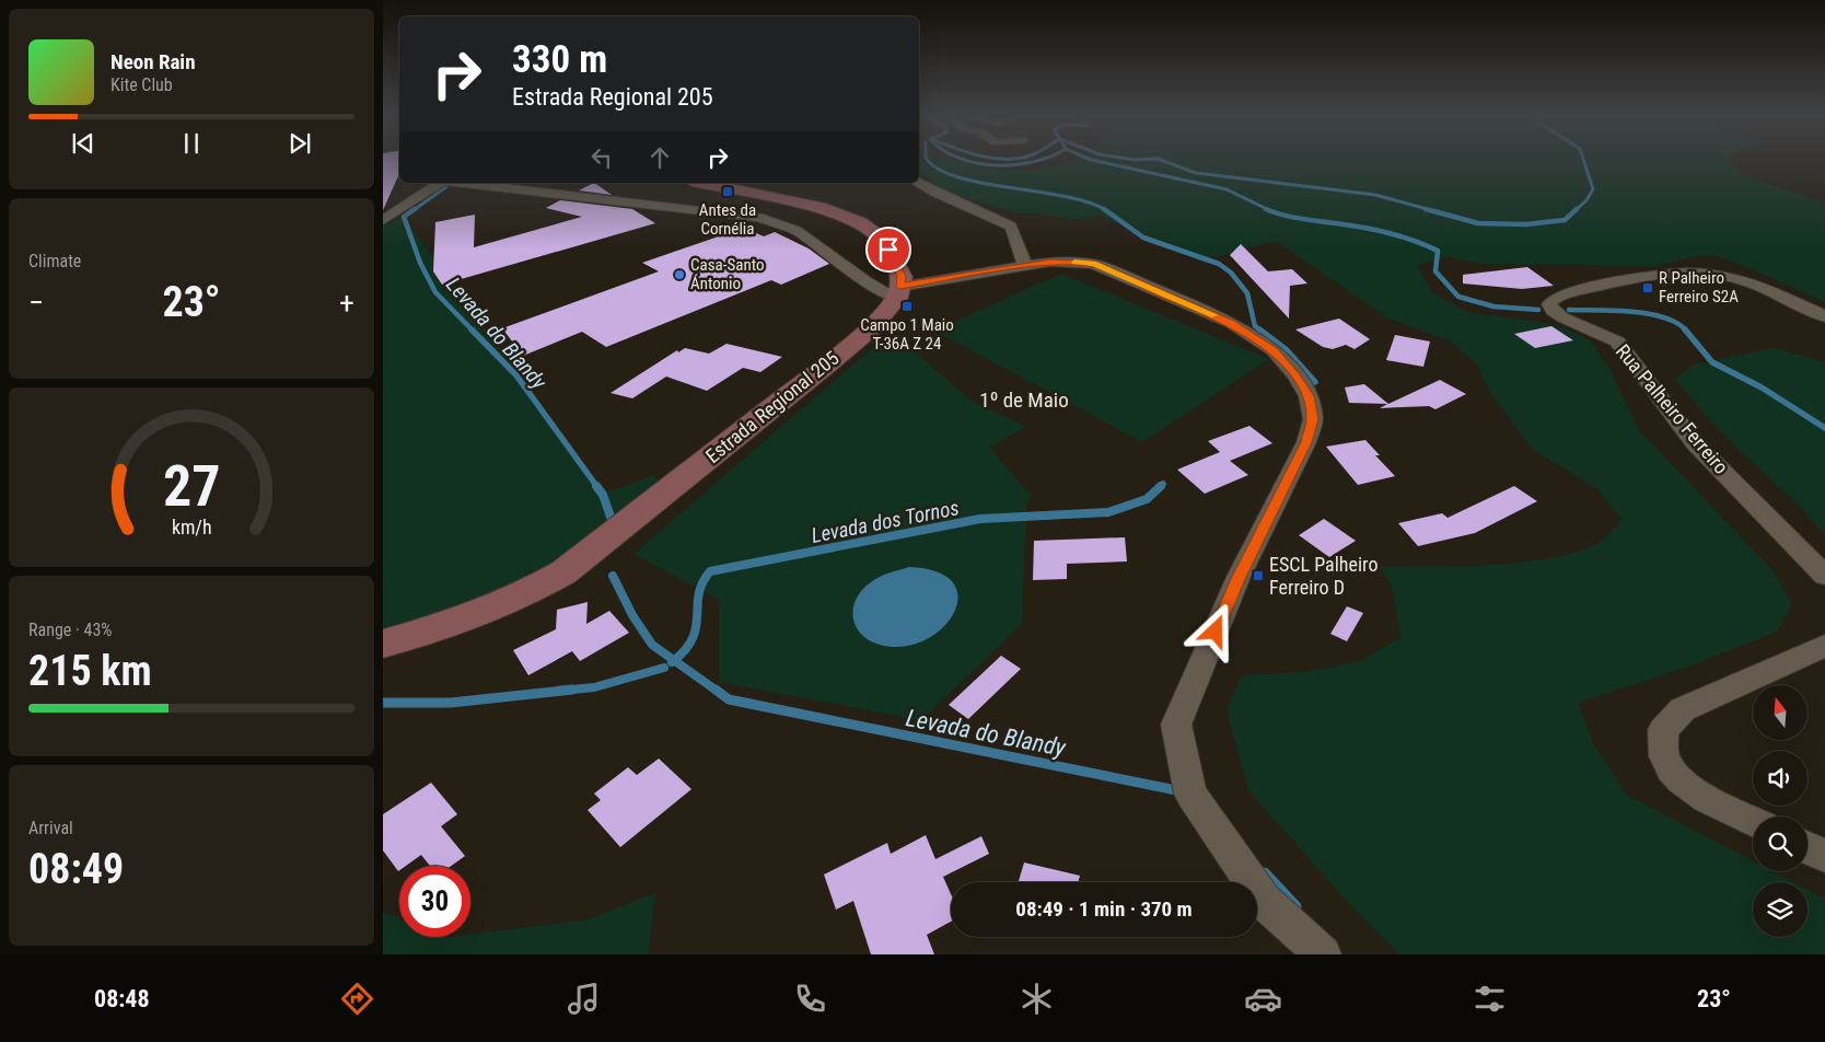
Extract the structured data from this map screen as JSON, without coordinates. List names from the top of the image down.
{
  "streets": {
    "main road": ["Estrada Regional 205"],
    "street": ["Rua Palheiro Ferreiro"]
  },
  "districts": ["1º de Maio"],
  "water": ["Levada do Blandy", "Levada dos Tornos"],
  "places": {
    "transit": [
      "Antes da Cornélia",
      "R Palheiro Ferreiro S2A",
      "Campo 1 Maio T-36A Z 24",
      "ESCL Palheiro Ferreiro D"
    ],
    "other": ["Casa-Santo Ántonio"]
  },
  "north": "top",
  "page": {
    "turn": ["330 m", "Estrada Regional 205"],
    "song": ["Neon Rain", "Kite Club"],
    "tile": [
      "Climate",
      ["Range · 43%", "215 km"],
      ["Arrival", "08:49"]
    ],
    "heat": ["−", "23°", "+"],
    "limit": "30",
    "trip": "08:49 · 1 min · 370 m",
    "tabs": ["08:48", "23°"],
    "gauge": ["27", "km/h"]
  }
}
